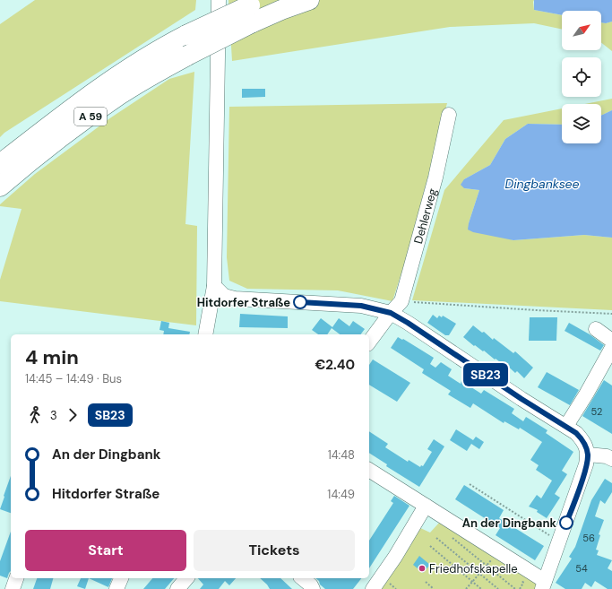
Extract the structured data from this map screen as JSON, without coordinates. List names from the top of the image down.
{
  "streets": {
    "highway": ["A 59"],
    "street": ["Dehlerweg"]
  },
  "water": ["Dingbanksee"],
  "places": ["Hitdorfer Straße", "An der Dingbank", "Friedhofskapelle"],
  "lines": ["bus line SB23"],
  "house_numbers": ["52", "56", "54"],
  "north": "top right",
  "page": {
    "on_map": "SB23",
    "heading": ["4 min", "14:45 – 14:49 · Bus", "€2.40"],
    "legs": ["3", "SB23"],
    "list": [
      {
        "name": "An der Dingbank",
        "value": "14:48"
      },
      {
        "name": "Hitdorfer Straße",
        "value": "14:49"
      }
    ],
    "buttons": ["Start", "Tickets"]
  }
}
